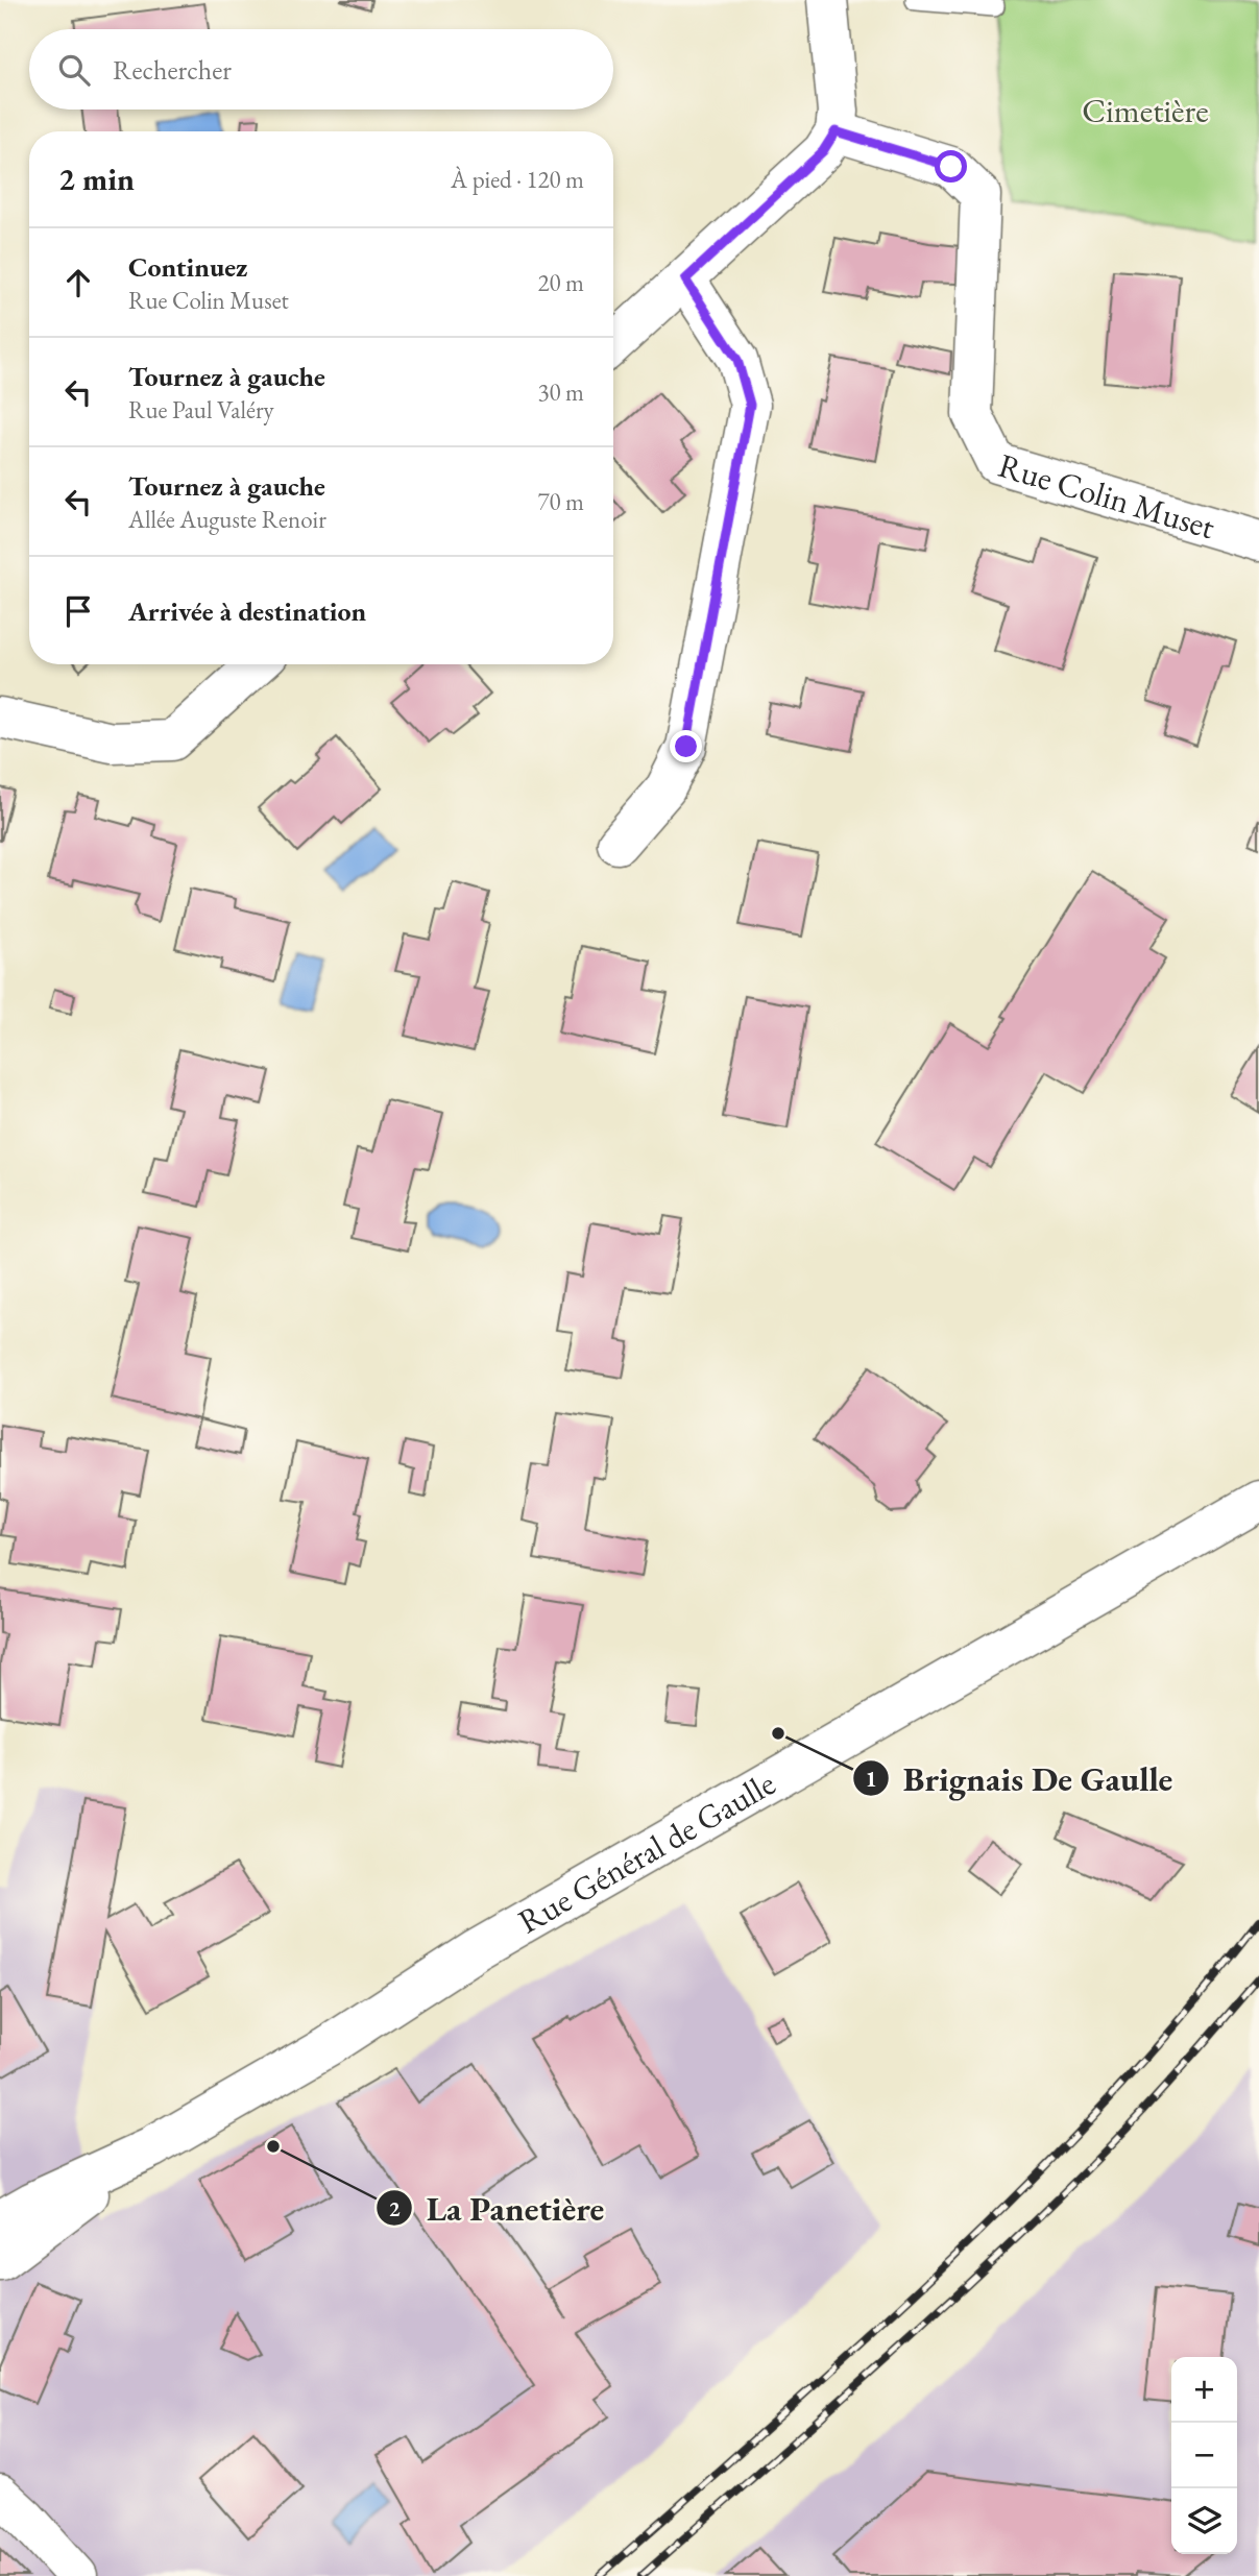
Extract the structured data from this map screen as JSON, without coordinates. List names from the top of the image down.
{
  "streets": {
    "street": ["Rue Colin Muset", "Rue Général de Gaulle"]
  },
  "parks": ["Cimetière"],
  "places": ["Brignais De Gaulle", "La Panetière"],
  "page": {
    "search": "Rechercher",
    "heading": ["2 min", "À pied · 120 m"],
    "list": [
      ["Continuez", "Rue Colin Muset", "20 m"],
      ["Tournez à gauche", "Rue Paul Valéry", "30 m"],
      ["Tournez à gauche", "Allée Auguste Renoir", "70 m"],
      "Arrivée à destination"
    ],
    "map_buttons": ["+", "−"]
  }
}
